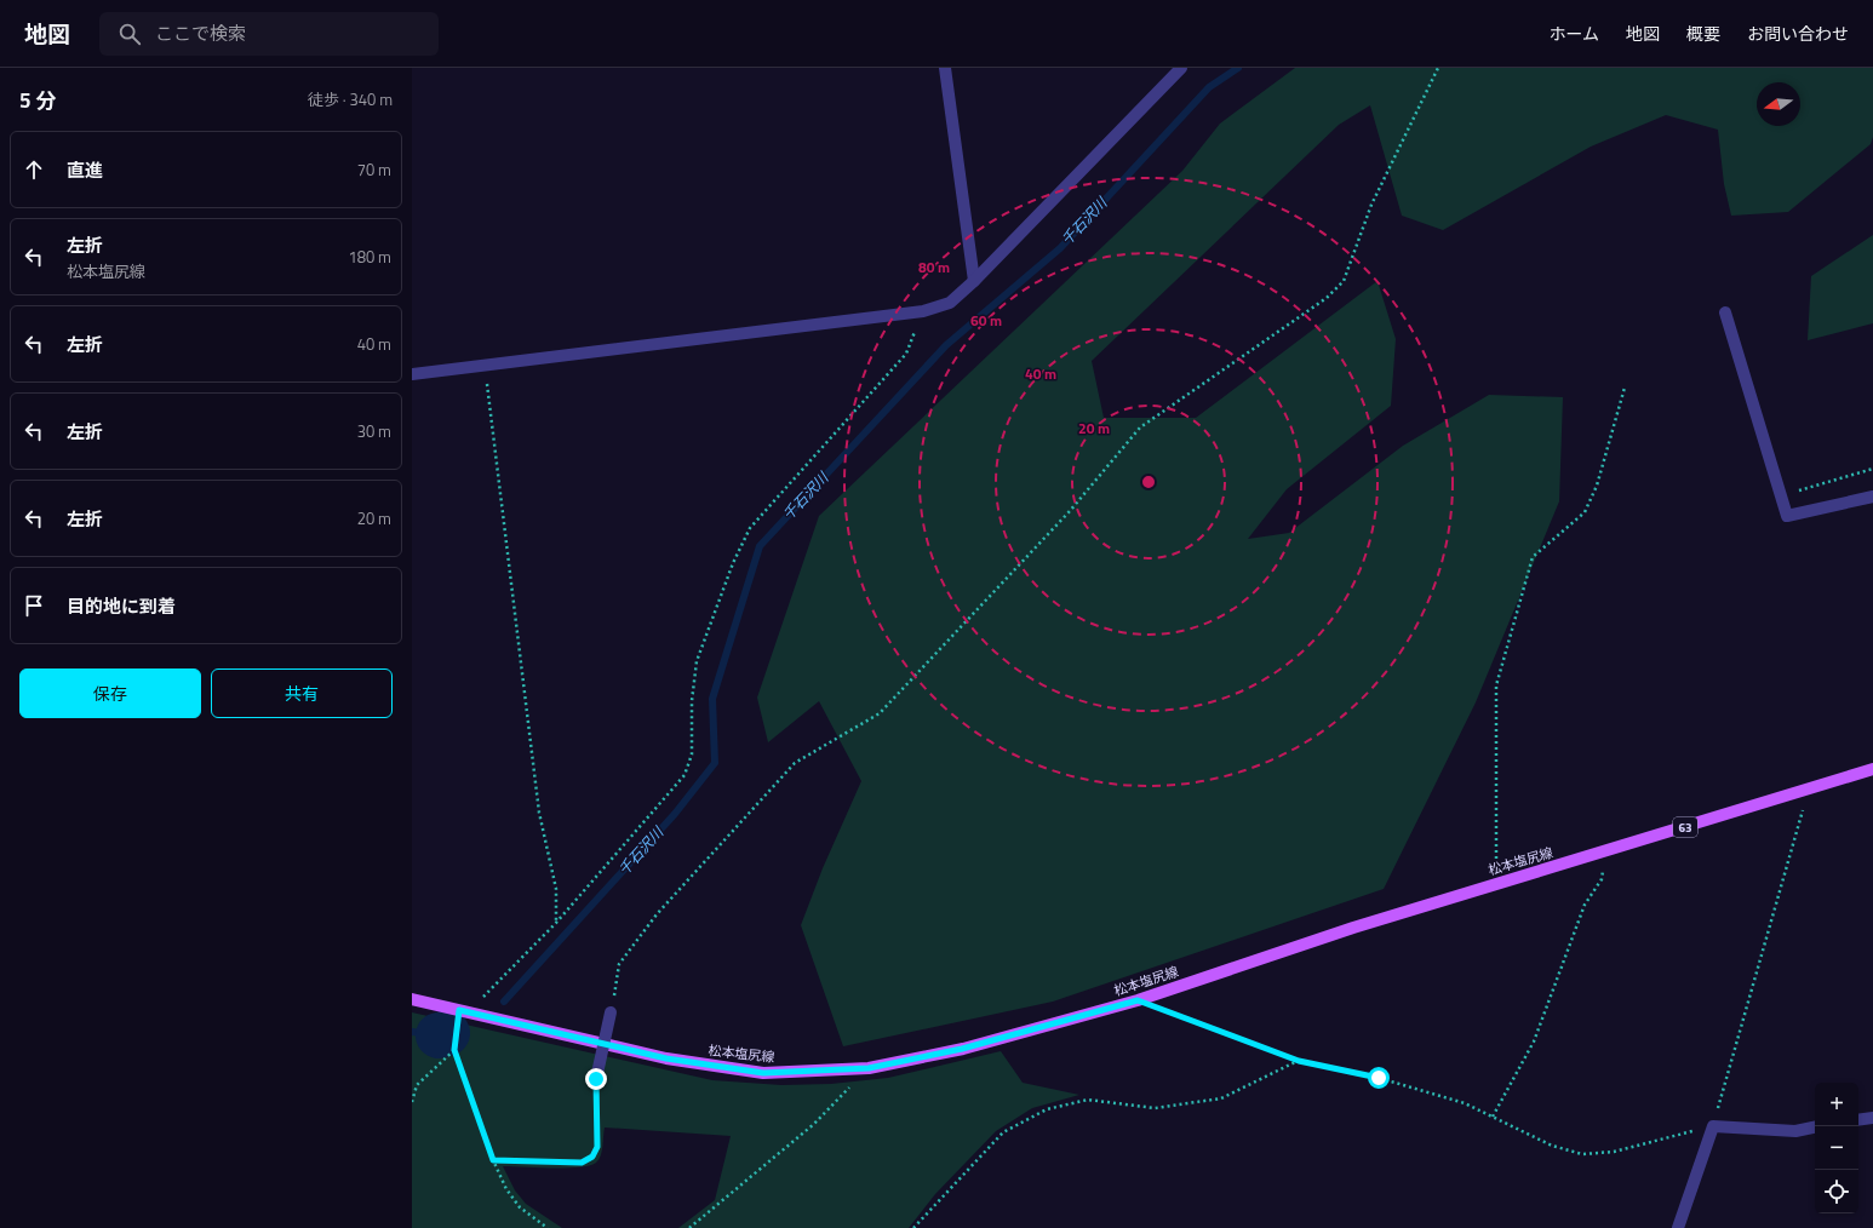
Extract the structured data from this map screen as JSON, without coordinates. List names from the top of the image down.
{
  "streets": {
    "main road": ["63", "松本塩尻線"]
  },
  "water": ["千石沢川"],
  "north": "left",
  "page": {
    "header": "地図",
    "search": "ここで検索",
    "nav": [
      "ホーム",
      "地図",
      "概要",
      "お問い合わせ"
    ],
    "heading": ["5 分", "徒歩 · 340 m"],
    "list": [
      ["直進", "70 m"],
      ["左折", "松本塩尻線", "180 m"],
      ["左折", "40 m"],
      ["左折", "30 m"],
      ["左折", "20 m"],
      "目的地に到着"
    ],
    "buttons": ["保存", "共有"],
    "map_buttons": ["+", "−"]
  },
  "rings": [
    "80 m",
    "60 m",
    "40 m",
    "20 m"
  ]
}
